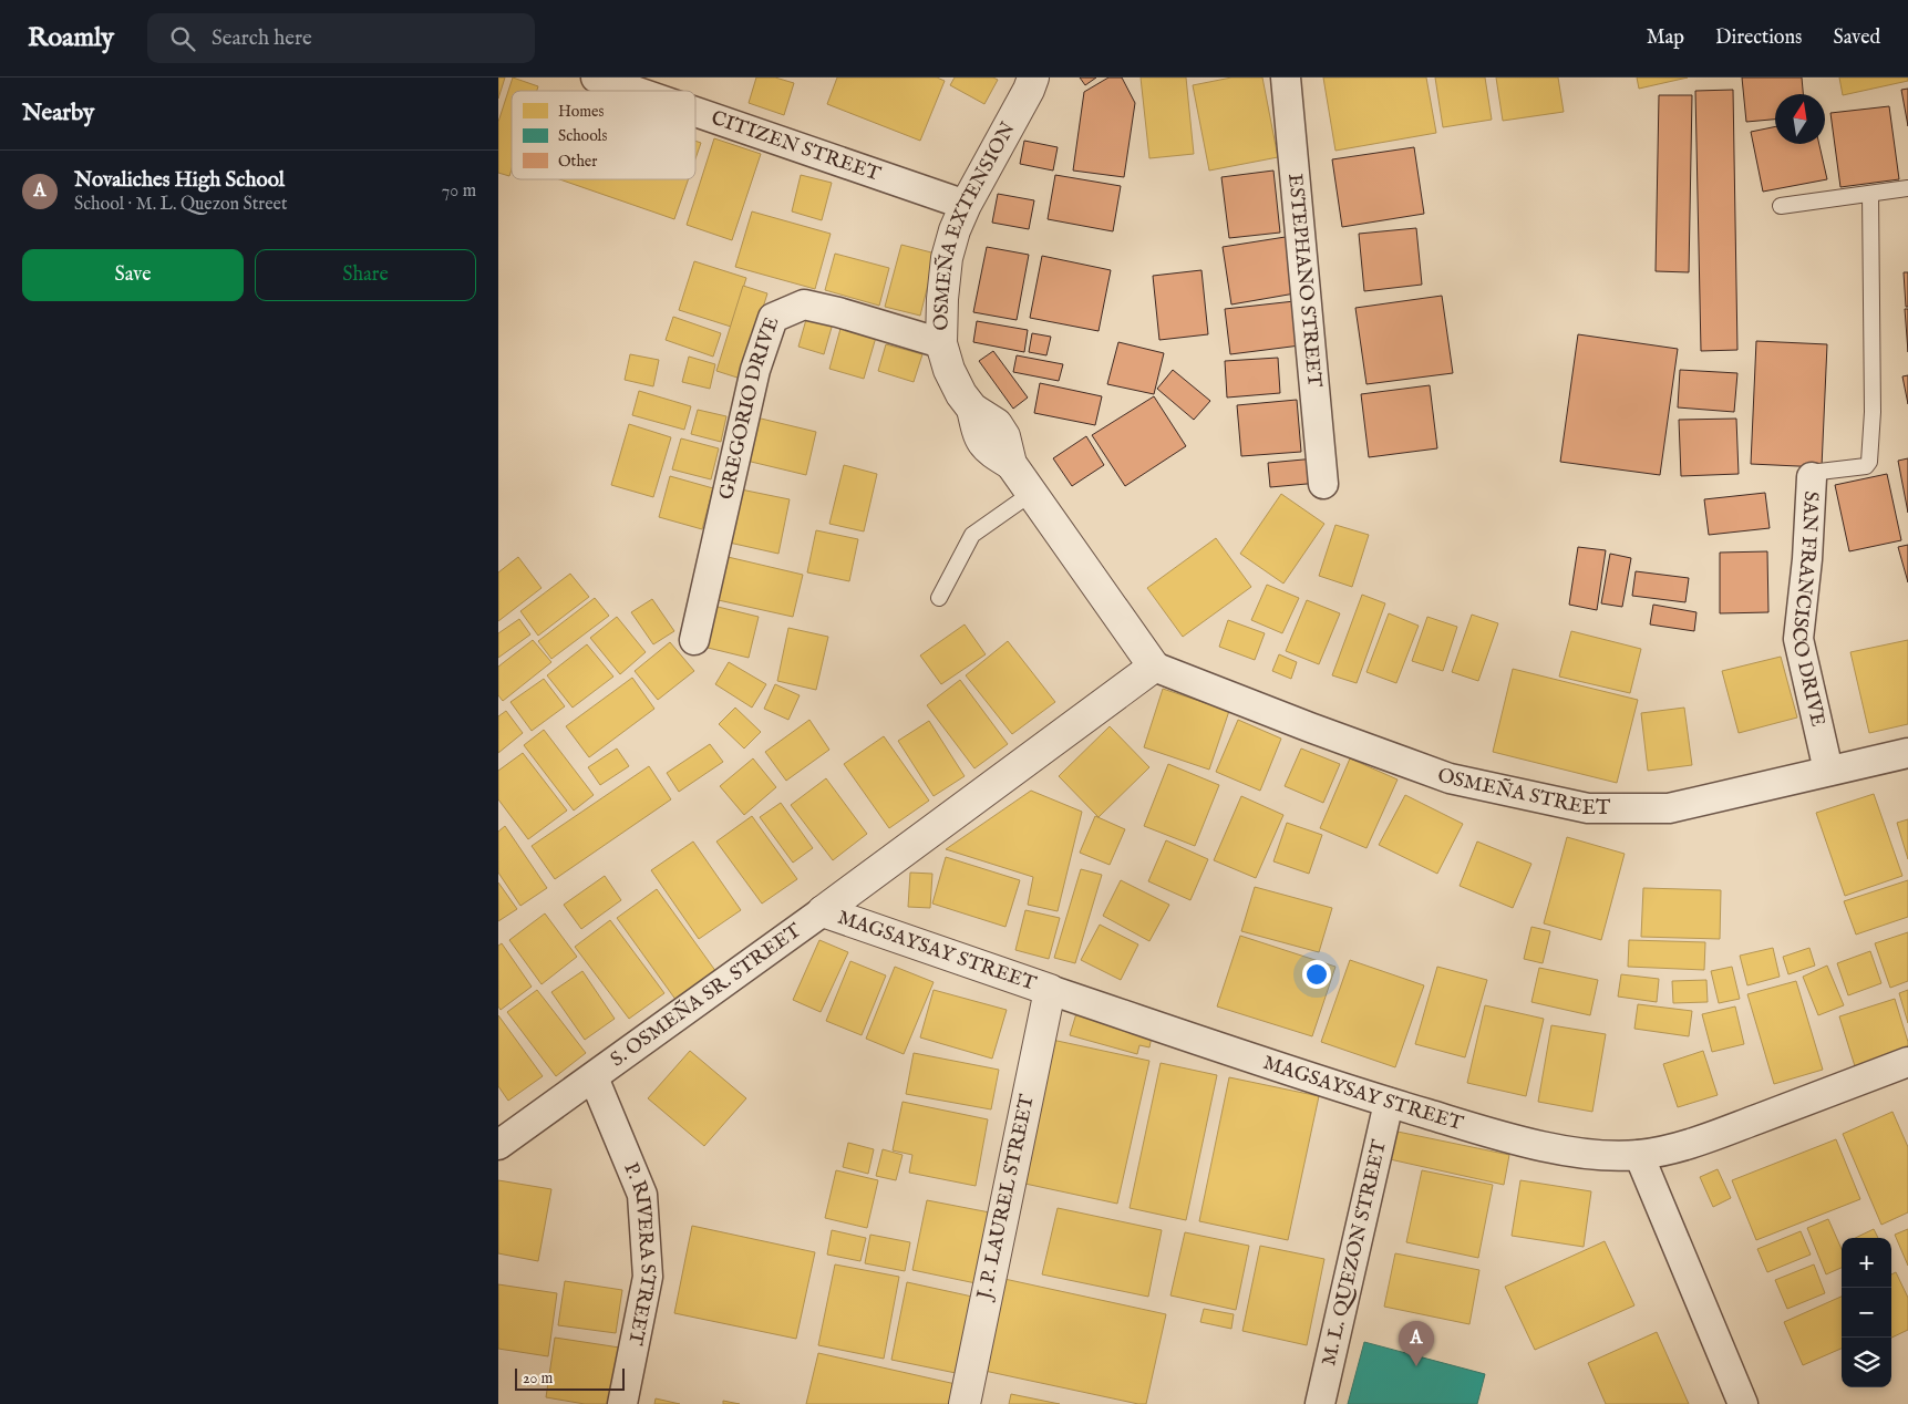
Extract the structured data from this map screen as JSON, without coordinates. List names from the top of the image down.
{
  "streets": {
    "street": [
      "CITIZEN STREET",
      "OSMEÑA EXTENSION",
      "ESTEPHANO STREET",
      "GREGORIO DRIVE",
      "SAN FRANCISCO DRIVE",
      "OSMEÑA STREET",
      "MAGSAYSAY STREET",
      "S. OSMEÑA SR. STREET",
      "J. P. LAUREL STREET",
      "M. L. QUEZON STREET",
      "P. RIVERA STREET"
    ]
  },
  "crossings": [
    ["CITIZEN STREET", "OSMEÑA EXTENSION"],
    ["OSMEÑA EXTENSION", "GREGORIO DRIVE"],
    ["OSMEÑA EXTENSION", "OSMEÑA STREET"],
    ["OSMEÑA EXTENSION", "S. OSMEÑA SR. STREET"],
    ["SAN FRANCISCO DRIVE", "OSMEÑA STREET"],
    ["OSMEÑA STREET", "S. OSMEÑA SR. STREET"],
    ["MAGSAYSAY STREET", "S. OSMEÑA SR. STREET"],
    ["MAGSAYSAY STREET", "J. P. LAUREL STREET"],
    ["MAGSAYSAY STREET", "M. L. QUEZON STREET"],
    ["S. OSMEÑA SR. STREET", "P. RIVERA STREET"]
  ],
  "legend": ["Homes", "Schools", "Other"],
  "scale_bar": "20 m",
  "north": "top",
  "page": {
    "header": "Roamly",
    "search": "Search here",
    "nav": ["Map", "Directions", "Saved"],
    "heading": "Nearby",
    "list": [
      {
        "mark": "A",
        "name": "Novaliches High School",
        "note": "School · M. L. Quezon Street",
        "value": "70 m"
      }
    ],
    "buttons": ["Save", "Share"],
    "map_buttons": ["+", "−"],
    "pins": "A",
    "scale": "20 m"
  }
}
